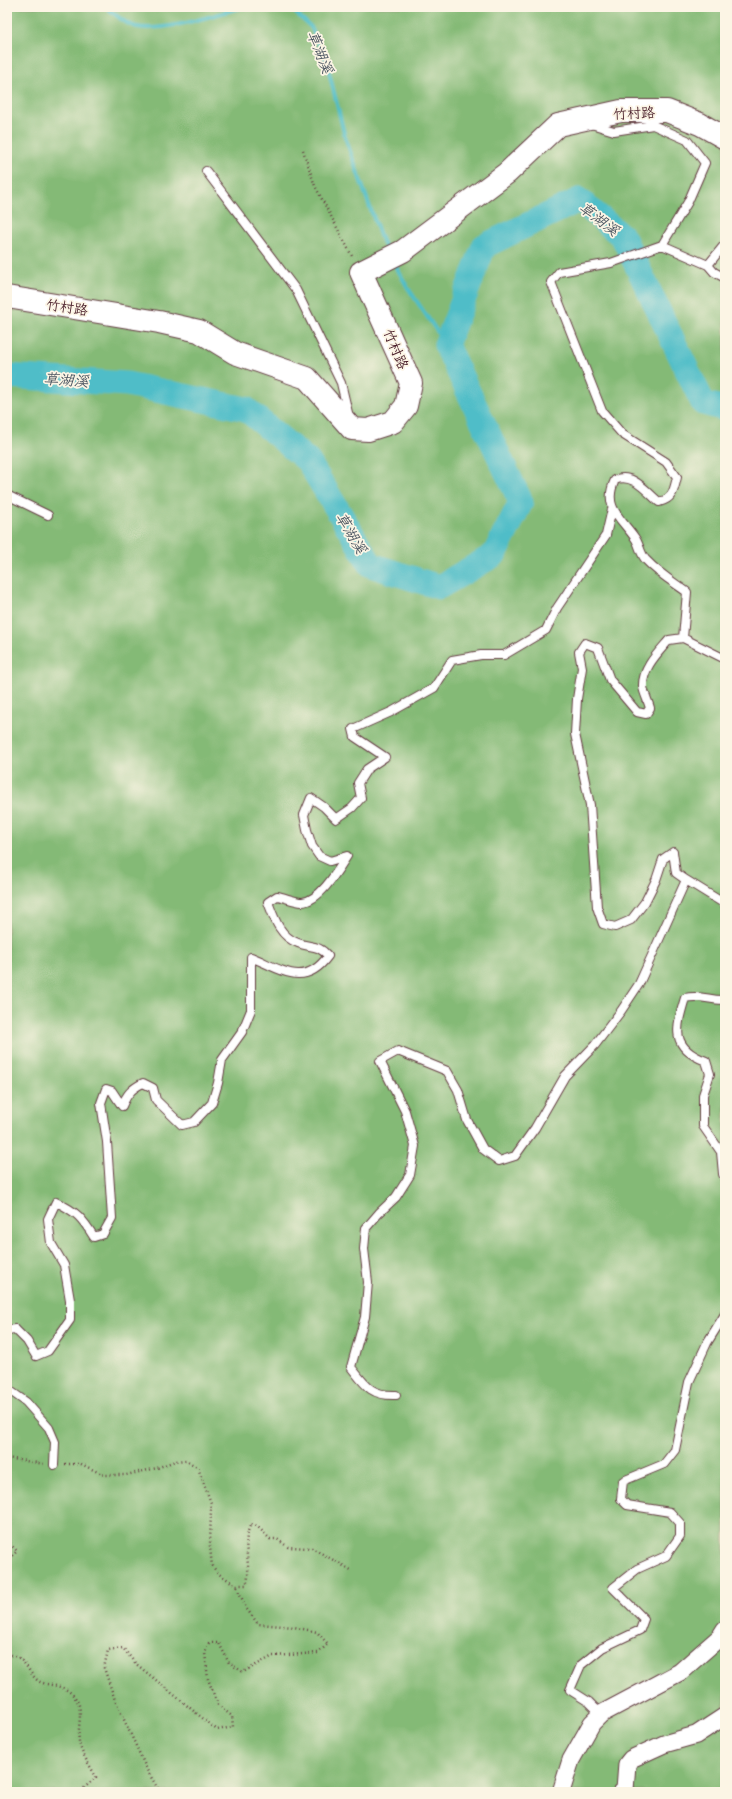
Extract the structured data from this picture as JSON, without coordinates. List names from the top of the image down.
{
  "streets": {
    "street": ["竹村路"]
  },
  "water": ["草湖溪"]
}
